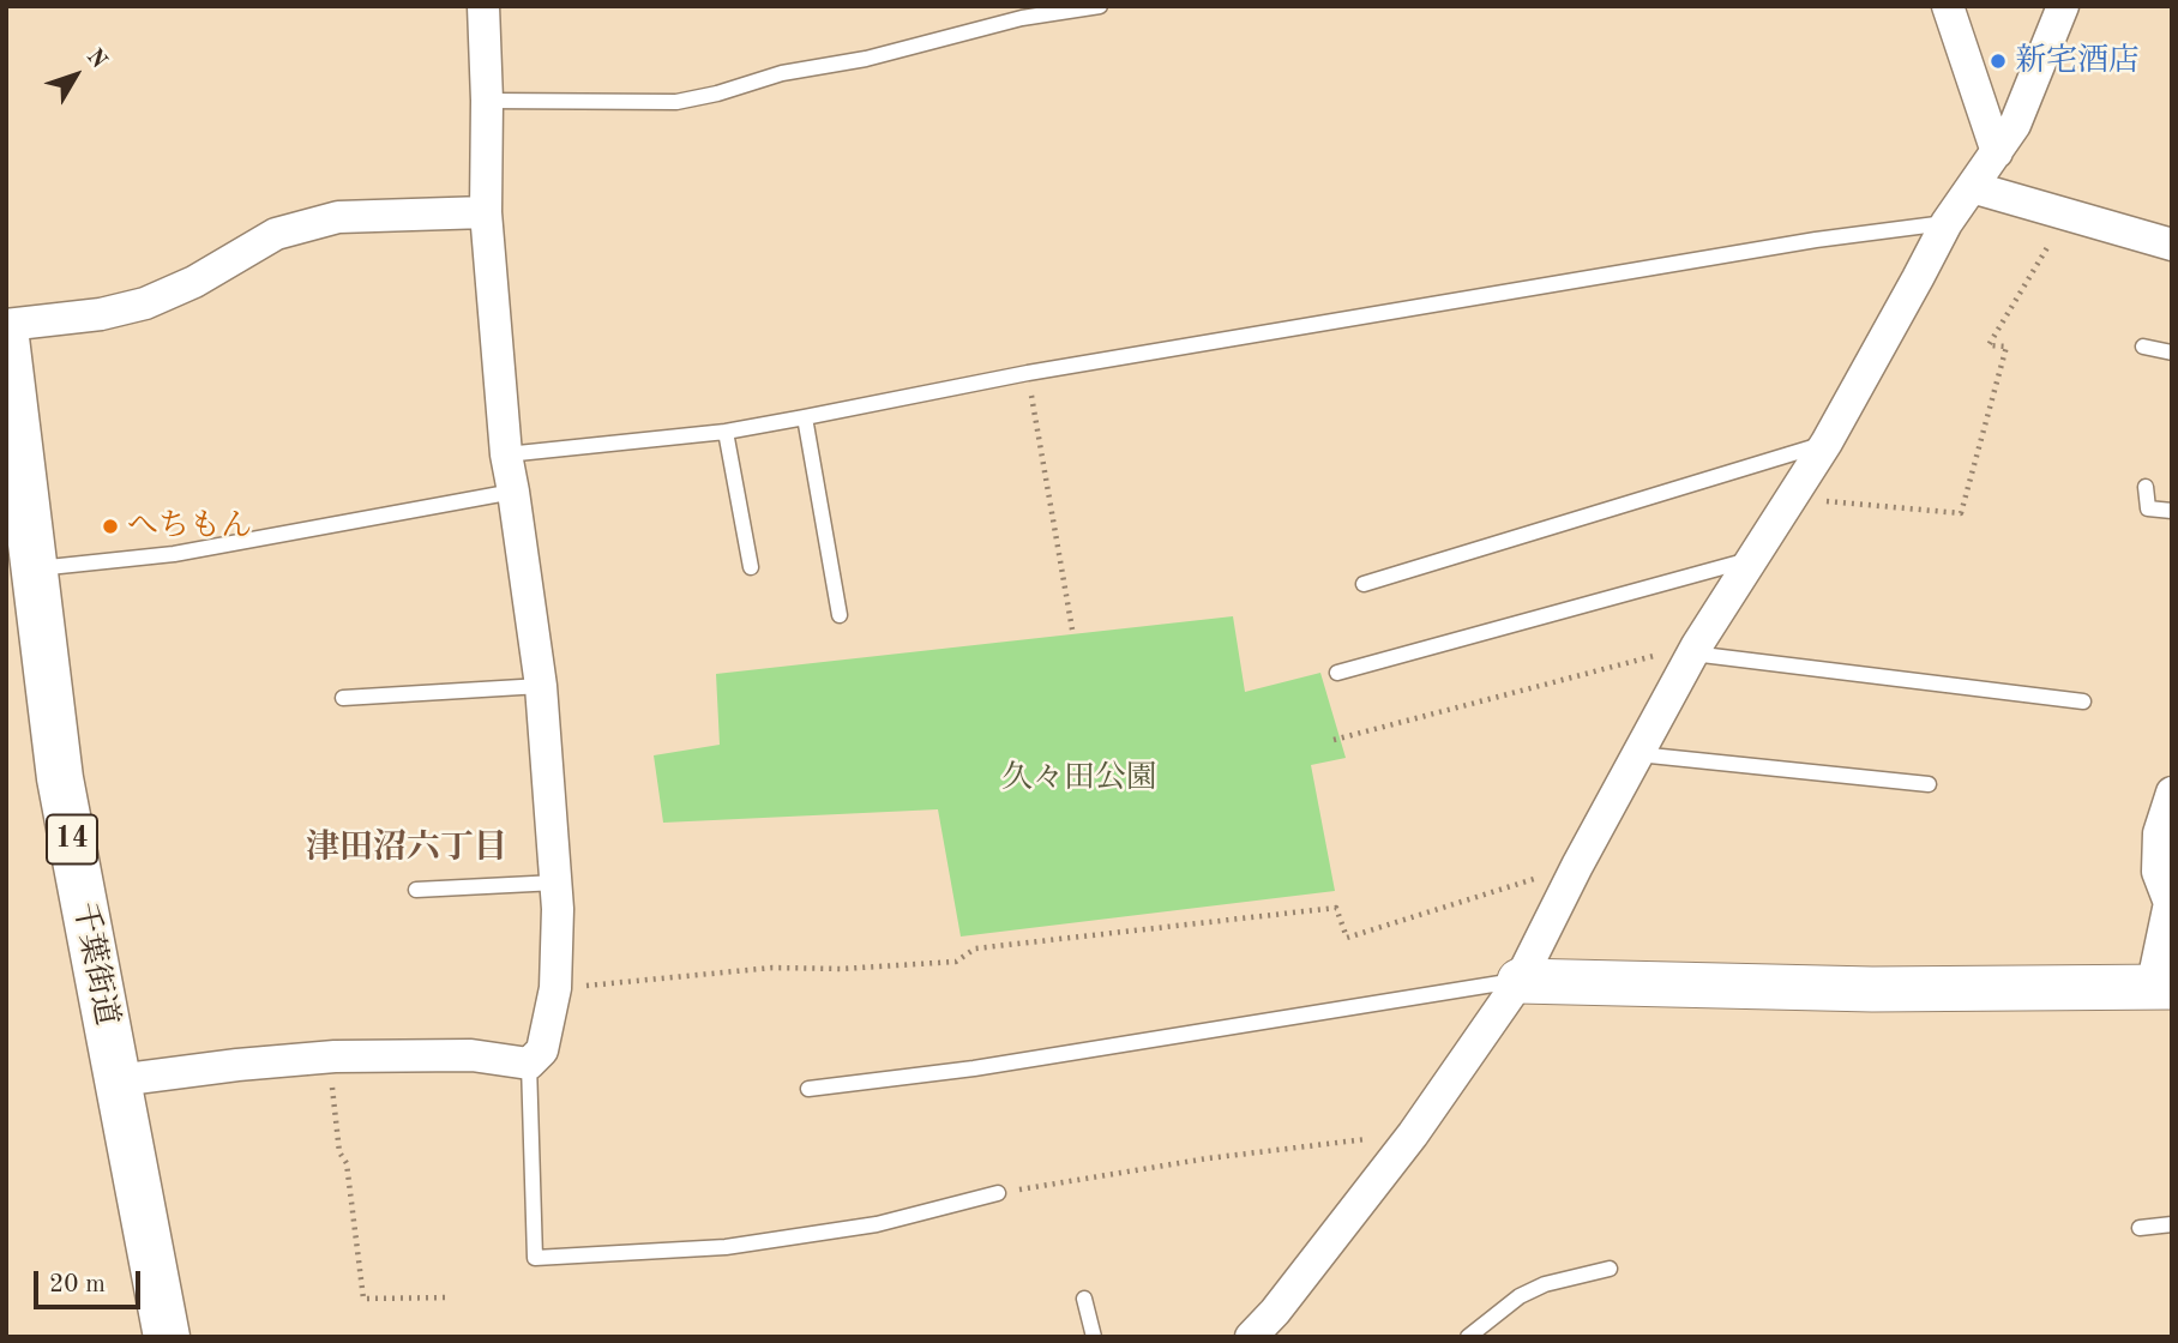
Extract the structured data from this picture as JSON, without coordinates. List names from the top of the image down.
{
  "streets": {
    "highway": ["14", "千葉街道"]
  },
  "districts": ["津田沼六丁目"],
  "parks": ["久々田公園"],
  "places": ["新宅酒店", "へちもん"],
  "scale_bar": "20 m",
  "north": "top right"
}
